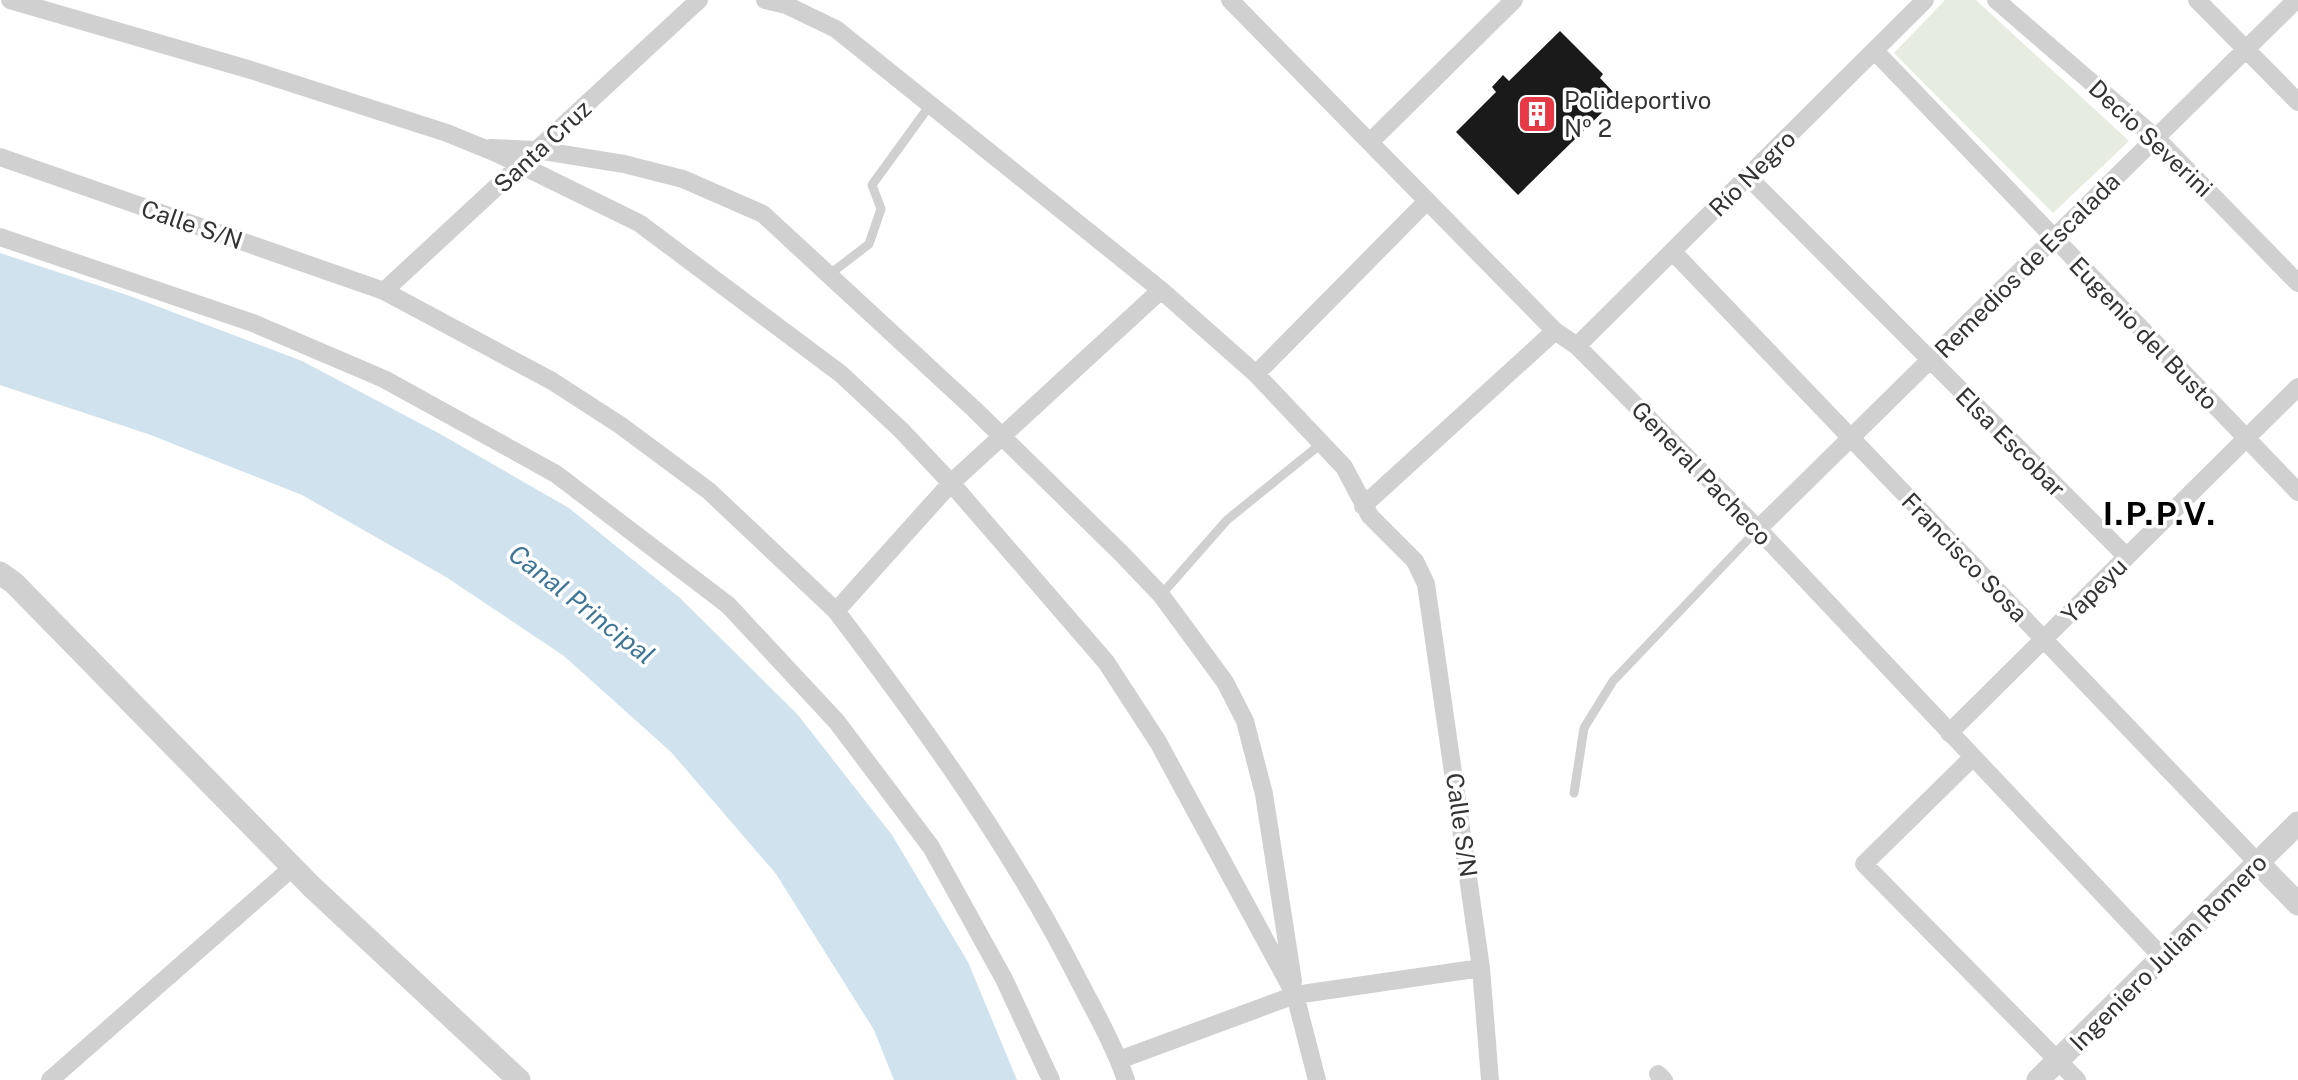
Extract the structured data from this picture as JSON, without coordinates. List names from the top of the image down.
{
  "streets": {
    "street": [
      "Decio Severini",
      "Santa Cruz",
      "Río Negro",
      "Calle S/N",
      "Remedios de Escalada",
      "Eugenio del Busto",
      "Elsa Escobar",
      "General Pacheco",
      "Francisco Sosa",
      "Yapeyu",
      "Ingeniero Julian Romero"
    ]
  },
  "crossings": [
    ["Decio Severini", "Remedios de Escalada"],
    ["Santa Cruz", "Calle S/N"],
    ["Río Negro", "Eugenio del Busto"],
    ["Río Negro", "Elsa Escobar"],
    ["Río Negro", "General Pacheco"],
    ["Río Negro", "Francisco Sosa"],
    ["Remedios de Escalada", "Eugenio del Busto"],
    ["Remedios de Escalada", "Elsa Escobar"],
    ["Remedios de Escalada", "General Pacheco"],
    ["Remedios de Escalada", "Francisco Sosa"],
    ["Eugenio del Busto", "Yapeyu"],
    ["Elsa Escobar", "Yapeyu"],
    ["General Pacheco", "Yapeyu"],
    ["General Pacheco", "Ingeniero Julian Romero"],
    ["Francisco Sosa", "Yapeyu"],
    ["Francisco Sosa", "Ingeniero Julian Romero"]
  ],
  "districts": ["I.P.P.V."],
  "water": ["Canal Principal"],
  "places": {
    "building": ["Polideportivo Nº 2"]
  }
}
